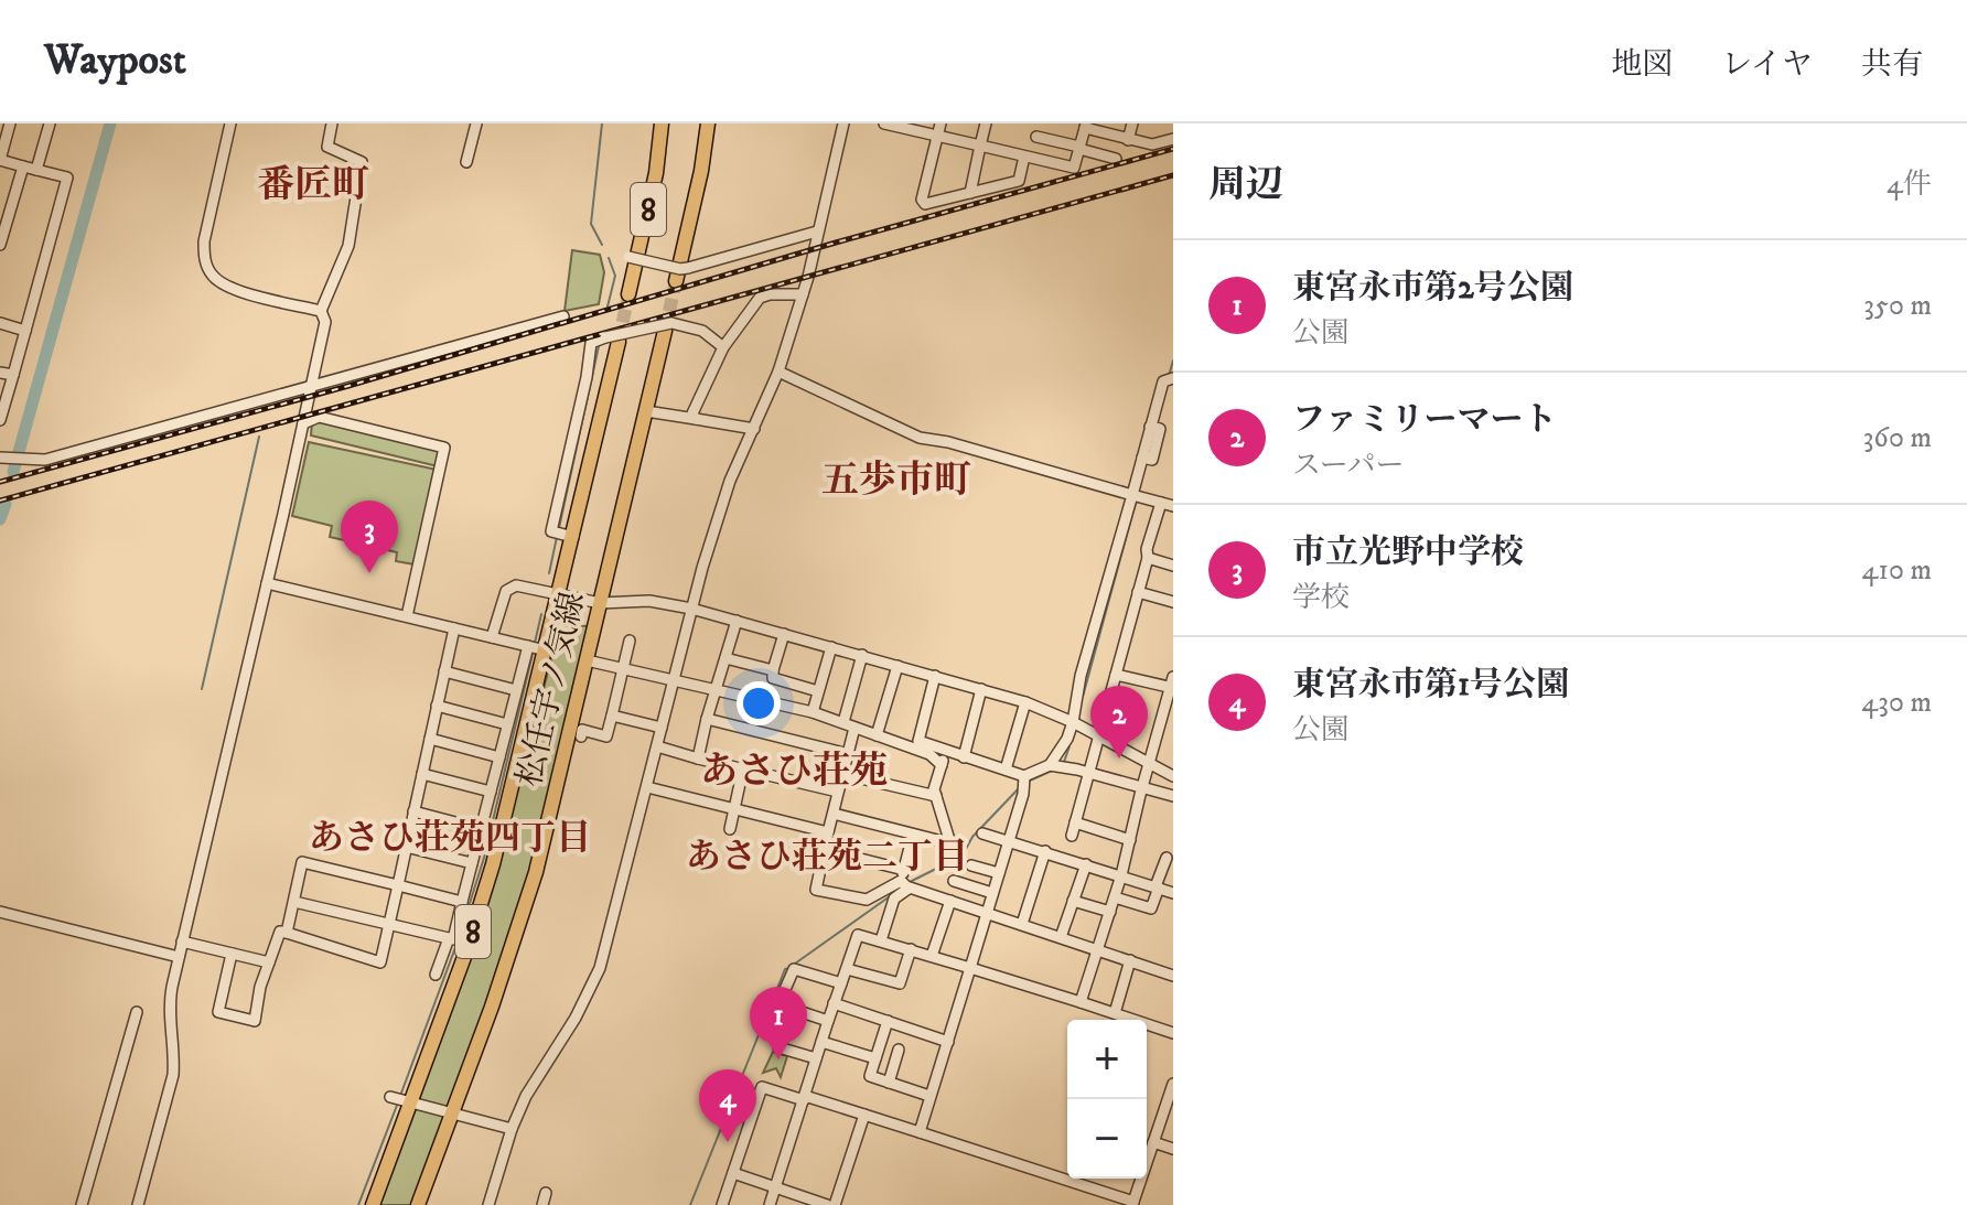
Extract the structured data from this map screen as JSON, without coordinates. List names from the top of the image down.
{
  "streets": {
    "main road": ["8", "松任宇ノ気線"]
  },
  "districts": [
    "番匠町",
    "五歩市町",
    "あさひ荘苑",
    "あさひ荘苑四丁目",
    "あさひ荘苑二丁目"
  ],
  "page": {
    "header": "Waypost",
    "nav": ["地図", "レイヤ", "共有"],
    "heading": ["周辺", "4件"],
    "list": [
      {
        "mark": "1",
        "name": "東宮永市第2号公園",
        "note": "公園",
        "value": "350 m"
      },
      {
        "mark": "2",
        "name": "ファミリーマート",
        "note": "スーパー",
        "value": "360 m"
      },
      {
        "mark": "3",
        "name": "市立光野中学校",
        "note": "学校",
        "value": "410 m"
      },
      {
        "mark": "4",
        "name": "東宮永市第1号公園",
        "note": "公園",
        "value": "430 m"
      }
    ],
    "pins": [
      "3",
      "2",
      "1",
      "4"
    ],
    "map_buttons": ["+", "−"]
  }
}
